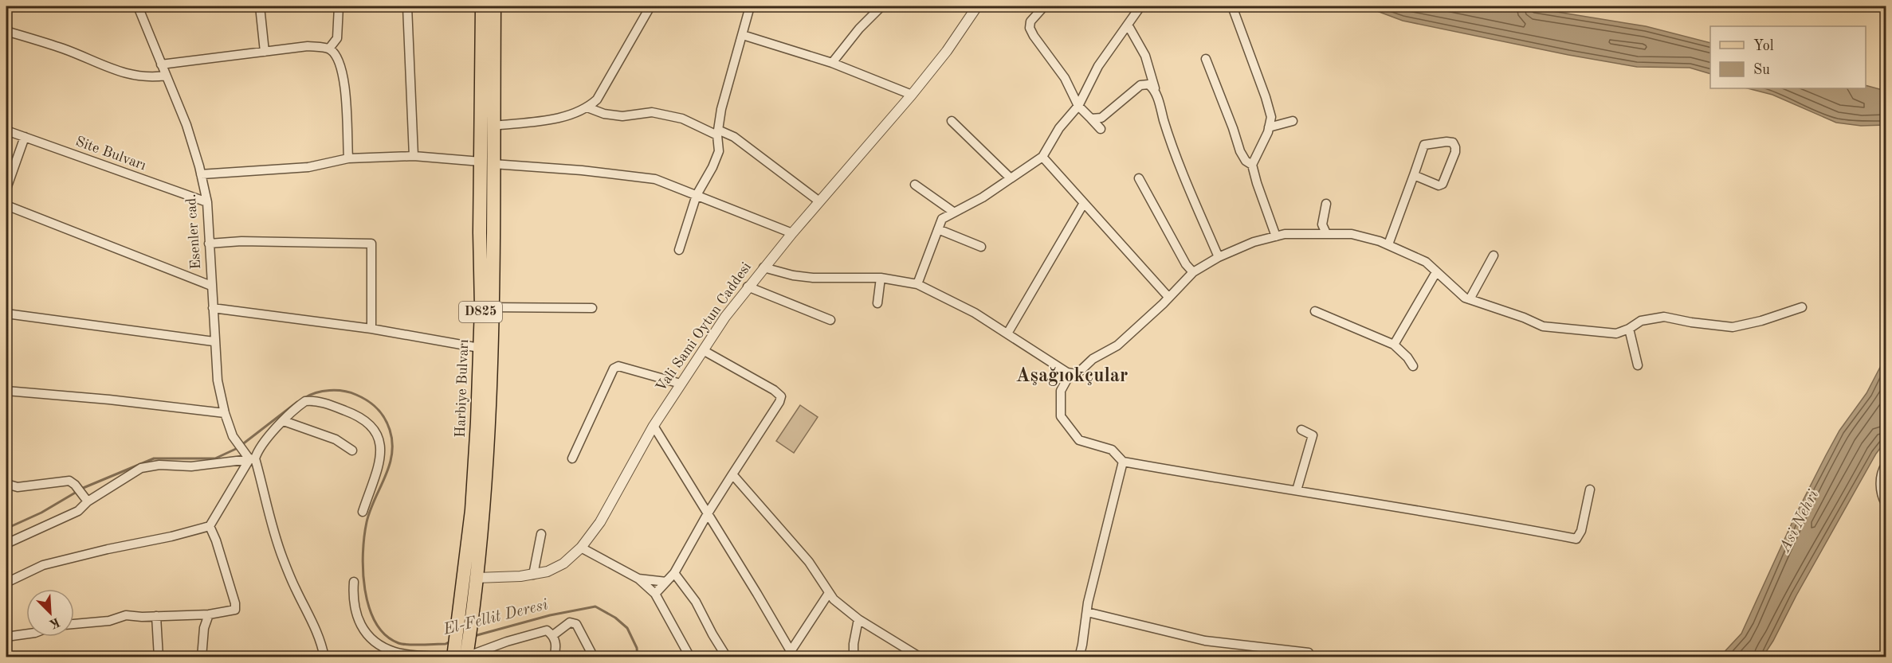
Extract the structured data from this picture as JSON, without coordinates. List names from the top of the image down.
{
  "streets": {
    "main road": ["D825", "Harbiye Bulvarı"],
    "street": ["Site Bulvarı", "Esenler cad.", "Vali Sami Oytun Caddesi"]
  },
  "crossings": [
    ["Site Bulvarı", "Esenler cad."],
    ["Vali Sami Oytun Caddesi", "Harbiye Bulvarı"]
  ],
  "districts": ["Aşağıokçular"],
  "water": ["Asi Nehri", "El-Fellit Deresi"],
  "legend": ["Yol", "Su"],
  "north": "bottom right"
}
